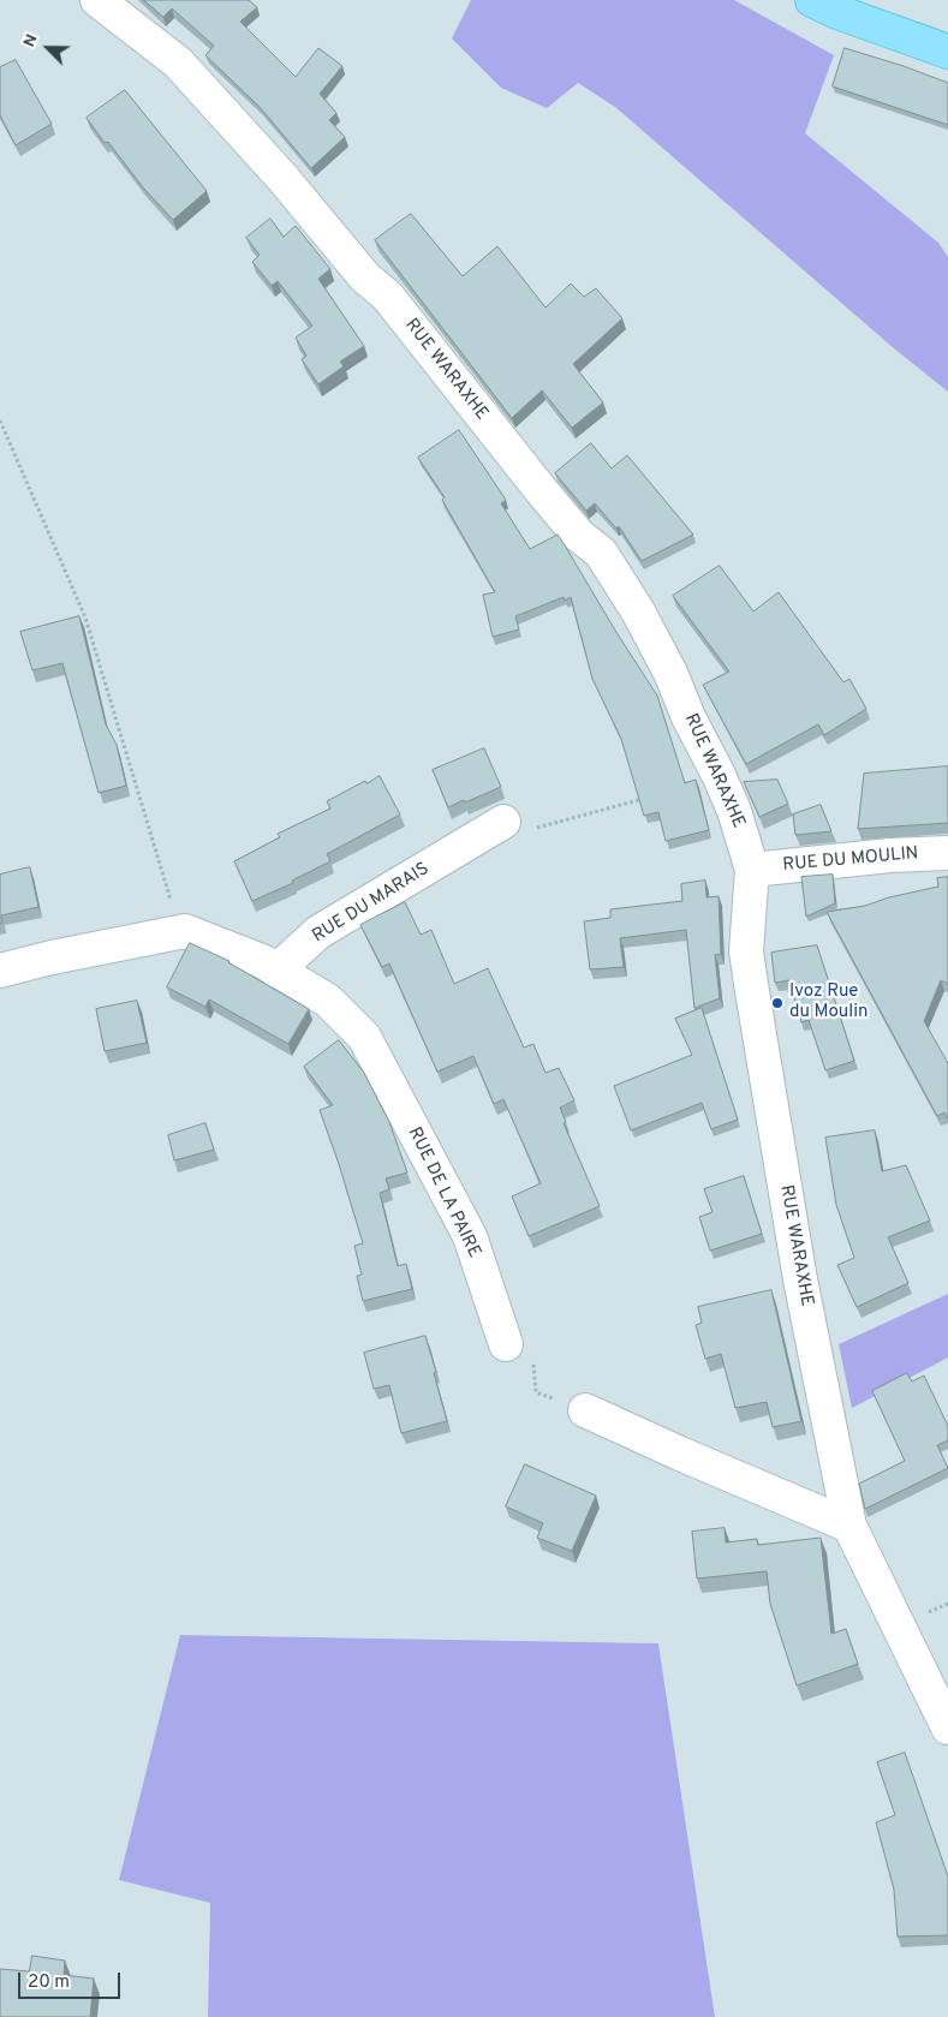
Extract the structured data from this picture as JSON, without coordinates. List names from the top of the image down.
{
  "streets": {
    "street": [
      "RUE WARAXHE",
      "RUE DU MOULIN",
      "RUE DU MARAIS",
      "RUE DE LA PAIRE"
    ]
  },
  "crossings": [
    ["RUE WARAXHE", "RUE DU MOULIN"],
    ["RUE DU MARAIS", "RUE DE LA PAIRE"]
  ],
  "places": ["Ivoz Rue du Moulin"],
  "scale_bar": "20 m",
  "north": "top left"
}
